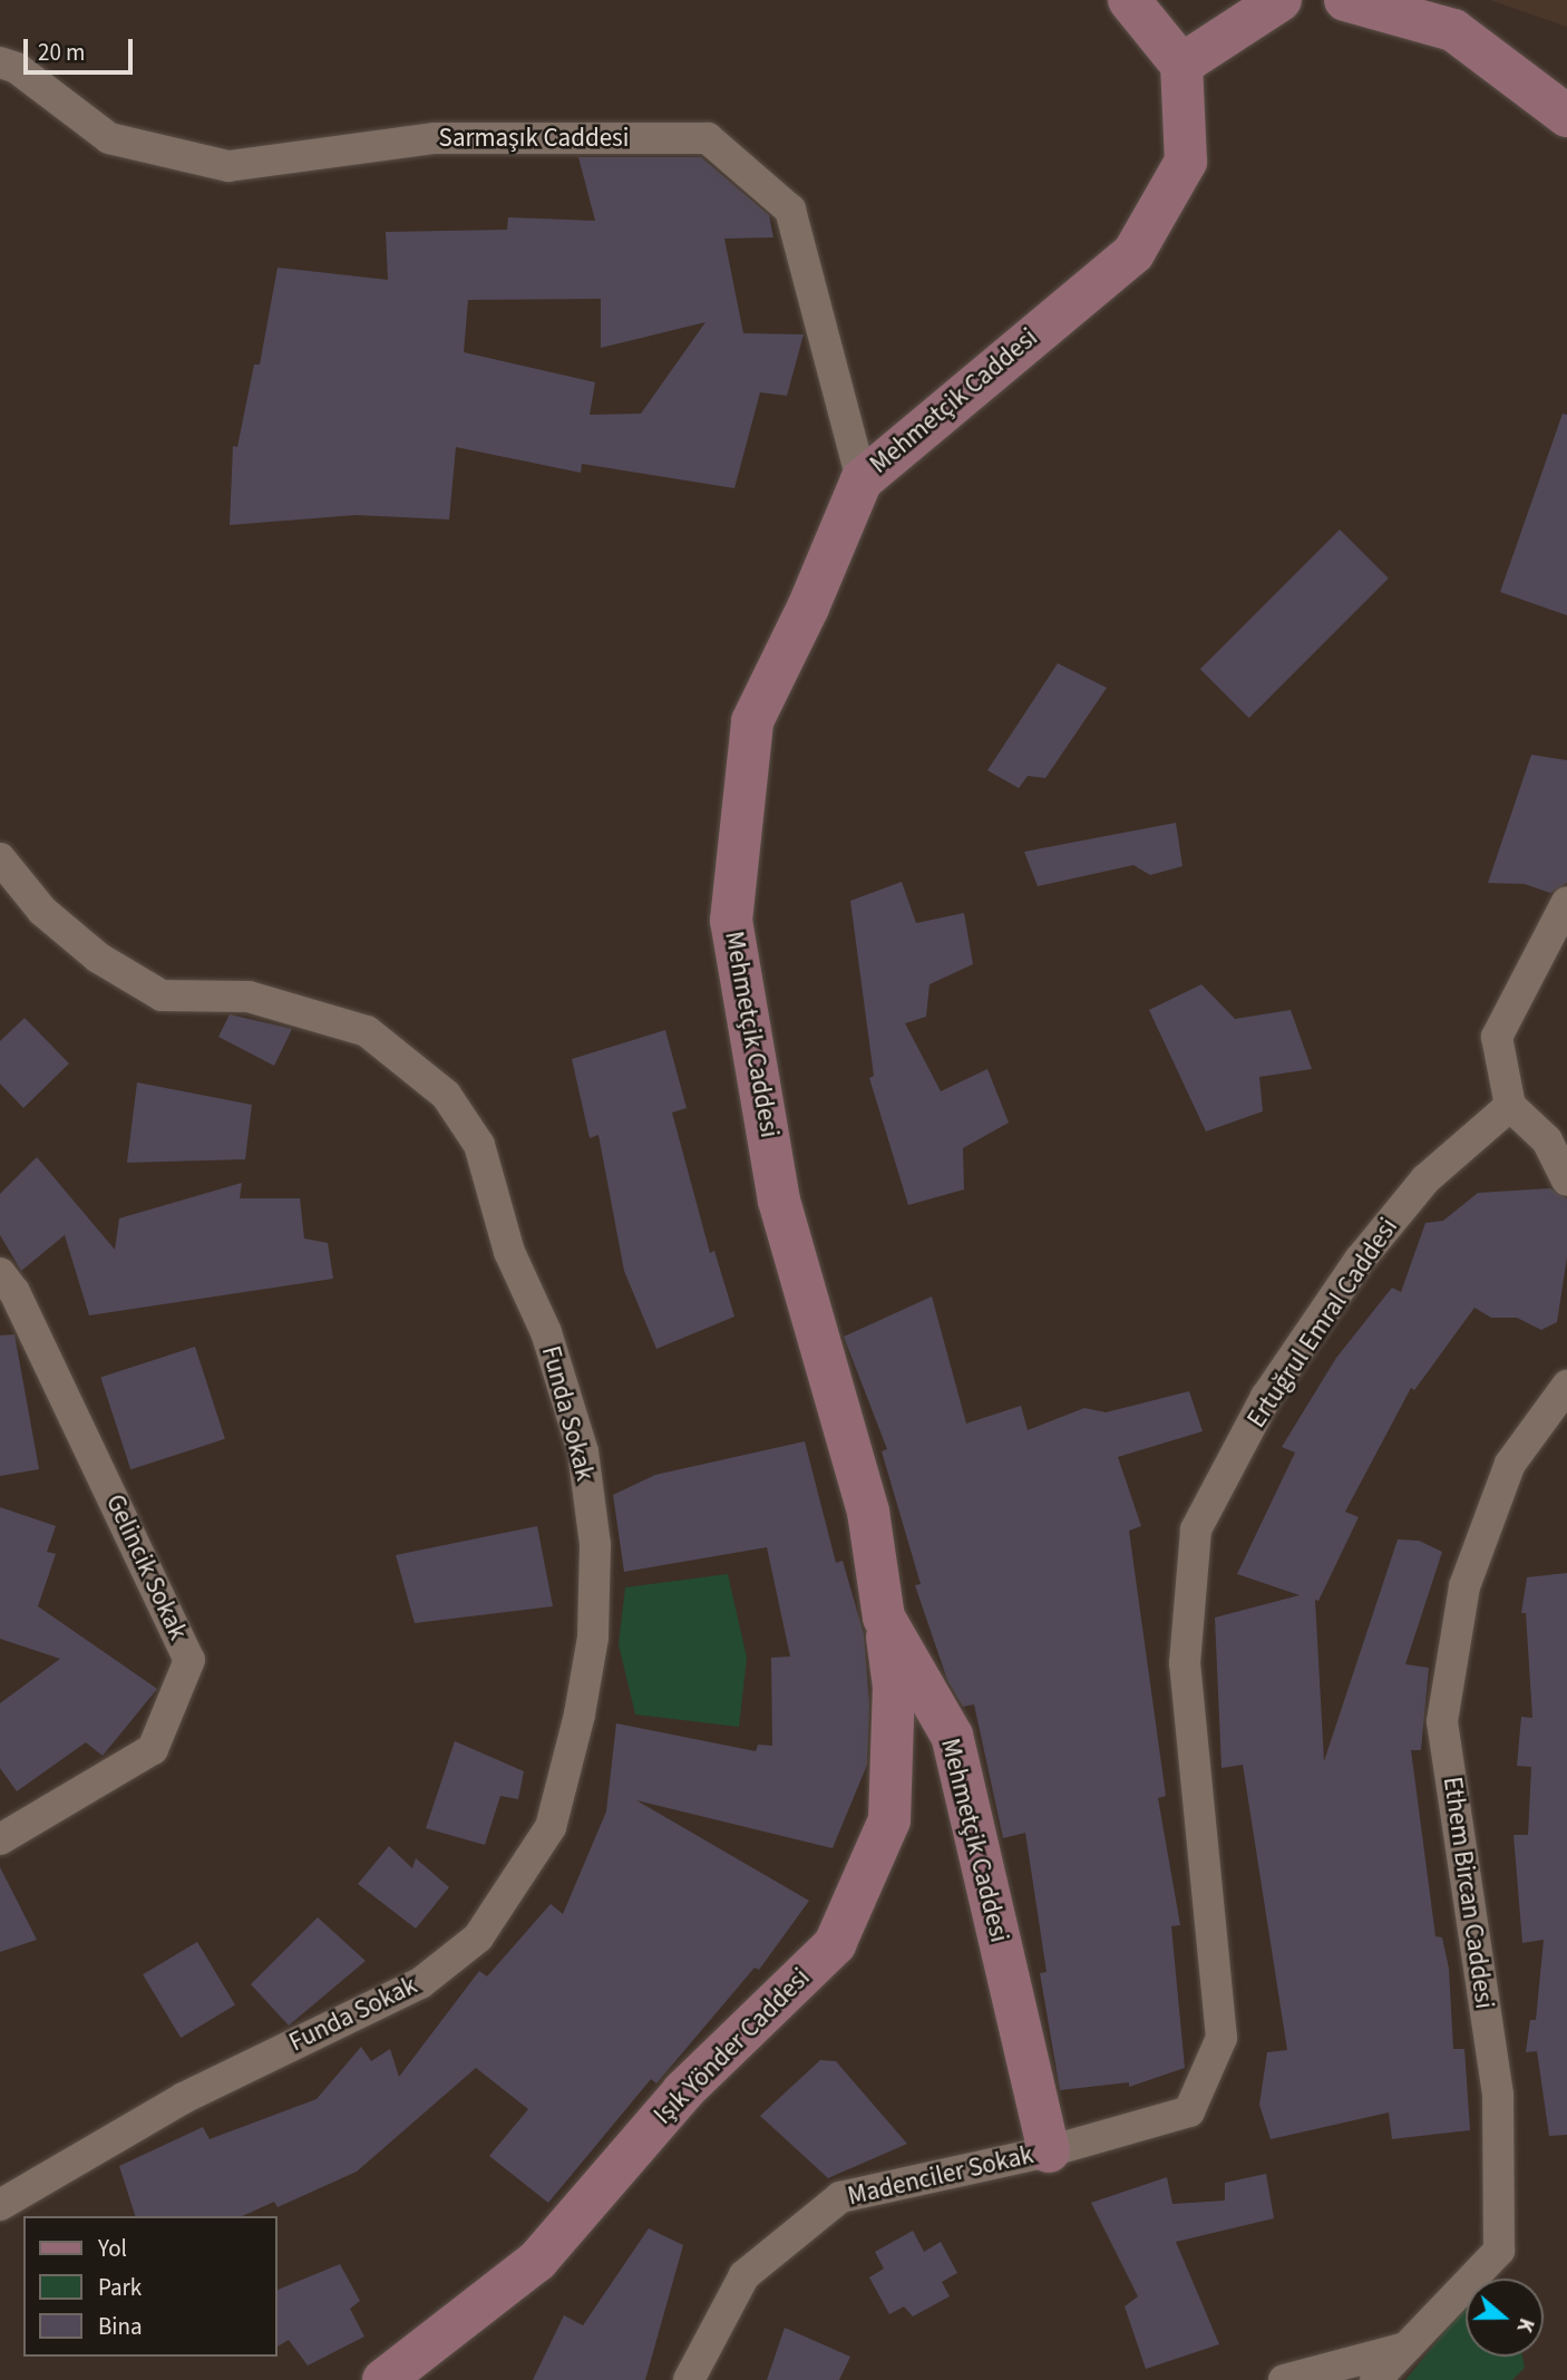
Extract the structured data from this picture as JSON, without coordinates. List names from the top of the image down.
{
  "streets": {
    "street": [
      "Sarmaşık Caddesi",
      "Mehmetçik Caddesi",
      "Ertuğrul Emral Caddesi",
      "Funda Sokak",
      "Gelincik Sokak",
      "Ethem Bircan Caddesi",
      "Işık Yönder Caddesi",
      "Madenciler Sokak"
    ]
  },
  "crossings": [
    ["Sarmaşık Caddesi", "Mehmetçik Caddesi"],
    ["Mehmetçik Caddesi", "Ertuğrul Emral Caddesi"],
    ["Mehmetçik Caddesi", "Işık Yönder Caddesi"],
    ["Mehmetçik Caddesi", "Madenciler Sokak"],
    ["Ertuğrul Emral Caddesi", "Madenciler Sokak"]
  ],
  "legend": ["Yol", "Park", "Bina"],
  "scale_bar": "20 m",
  "north": "right"
}
